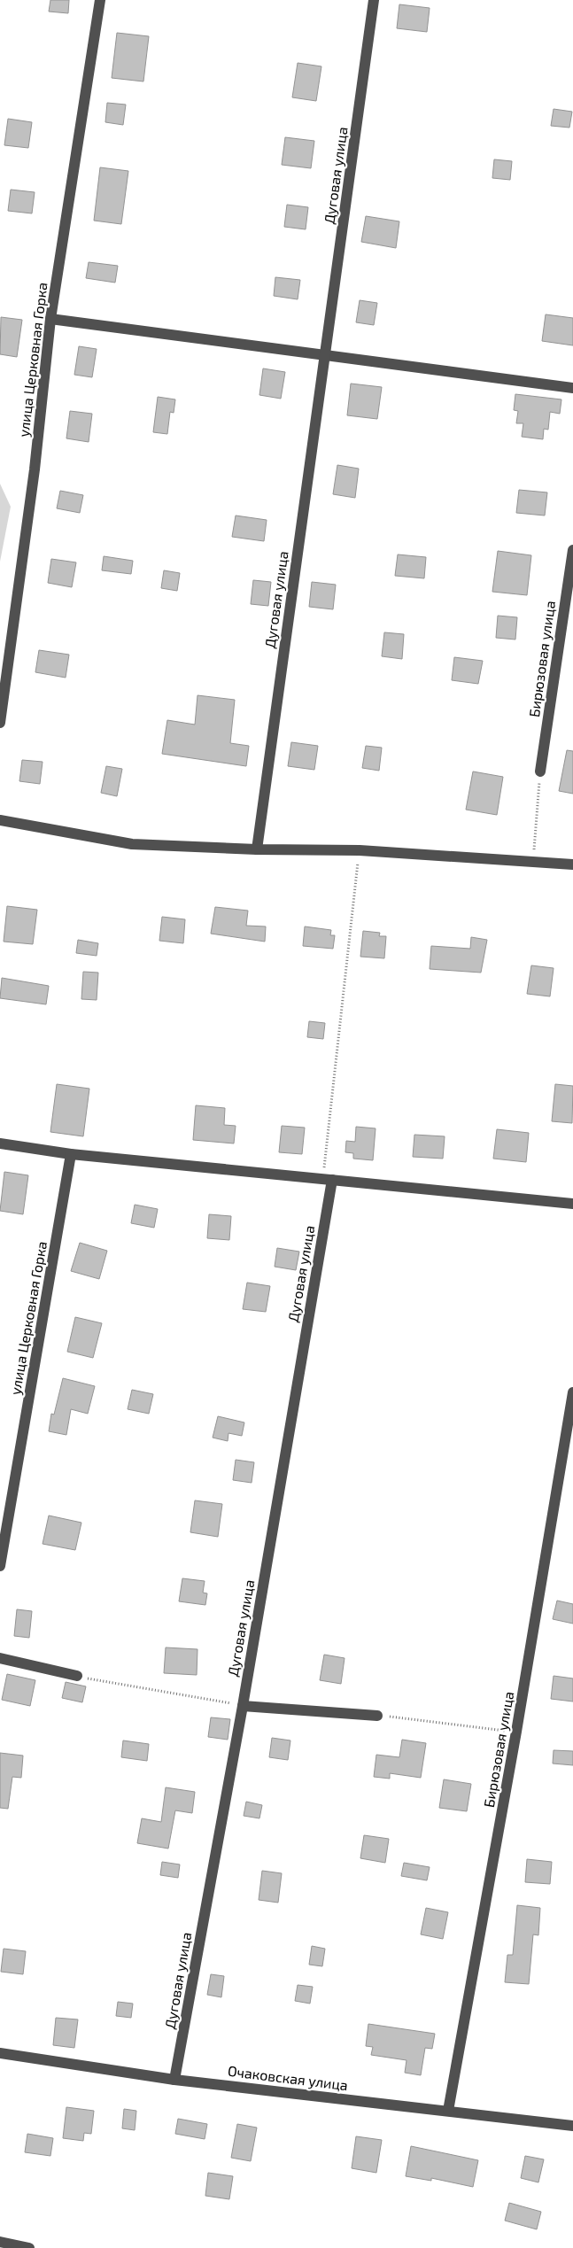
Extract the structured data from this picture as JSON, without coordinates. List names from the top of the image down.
{
  "streets": {
    "street": [
      "Дуговая улица",
      "улица Церковная Горка",
      "Бирюзовая улица",
      "Очаковская улица"
    ]
  },
  "crossings": [
    ["Дуговая улица", "Очаковская улица"],
    ["Бирюзовая улица", "Очаковская улица"]
  ]
}
